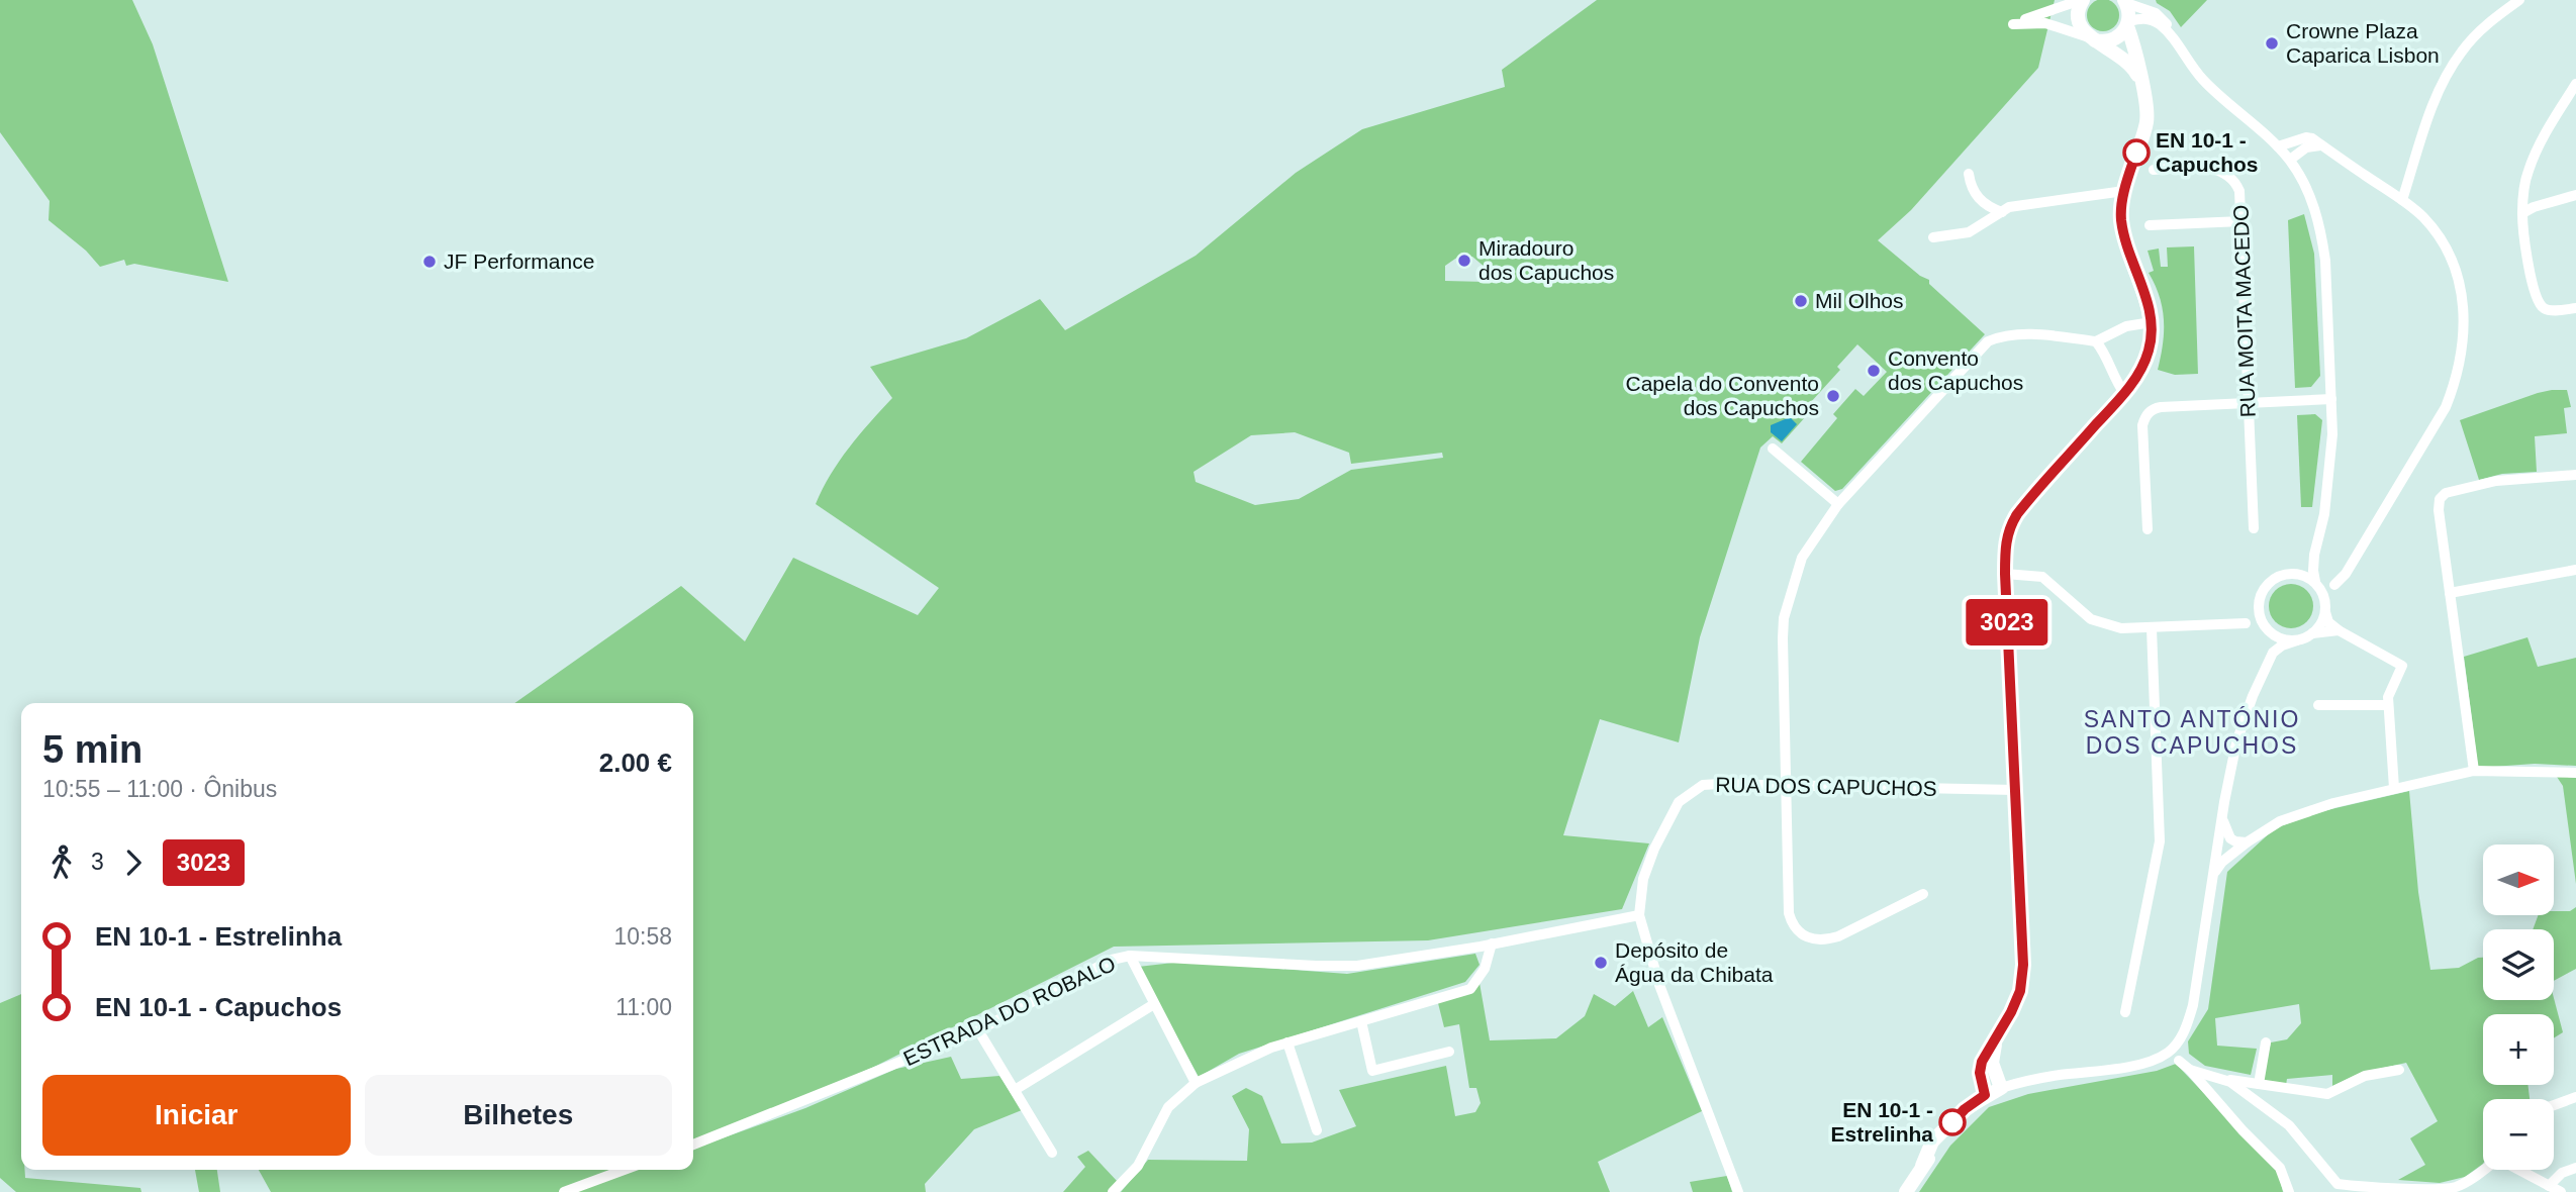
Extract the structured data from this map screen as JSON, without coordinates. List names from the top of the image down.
{
  "streets": {
    "street": ["RUA MOITA MACEDO", "RUA DOS CAPUCHOS", "ESTRADA DO ROBALO"]
  },
  "crossings": [
    ["RUA DOS CAPUCHOS", "ESTRADA DO ROBALO"]
  ],
  "districts": ["SANTO ANTÓNIO DOS CAPUCHOS"],
  "places": [
    "Crowne Plaza Caparica Lisbon",
    "EN 10-1 - Capuchos",
    "Miradouro dos Capuchos",
    "JF Performance",
    "Mil Olhos",
    "Convento dos Capuchos",
    "Capela do Convento dos Capuchos",
    "Depósito de Água da Chibata",
    "EN 10-1 - Estrelinha"
  ],
  "lines": ["bus line 3023"],
  "north": "right",
  "page": {
    "on_map": "3023",
    "heading": ["5 min", "10:55 – 11:00 · Ônibus", "2.00 €"],
    "legs": ["3", "3023"],
    "map_buttons": ["+", "−"],
    "list": [
      {
        "name": "EN 10-1 - Estrelinha",
        "value": "10:58"
      },
      {
        "name": "EN 10-1 - Capuchos",
        "value": "11:00"
      }
    ],
    "buttons": ["Iniciar", "Bilhetes"]
  }
}
